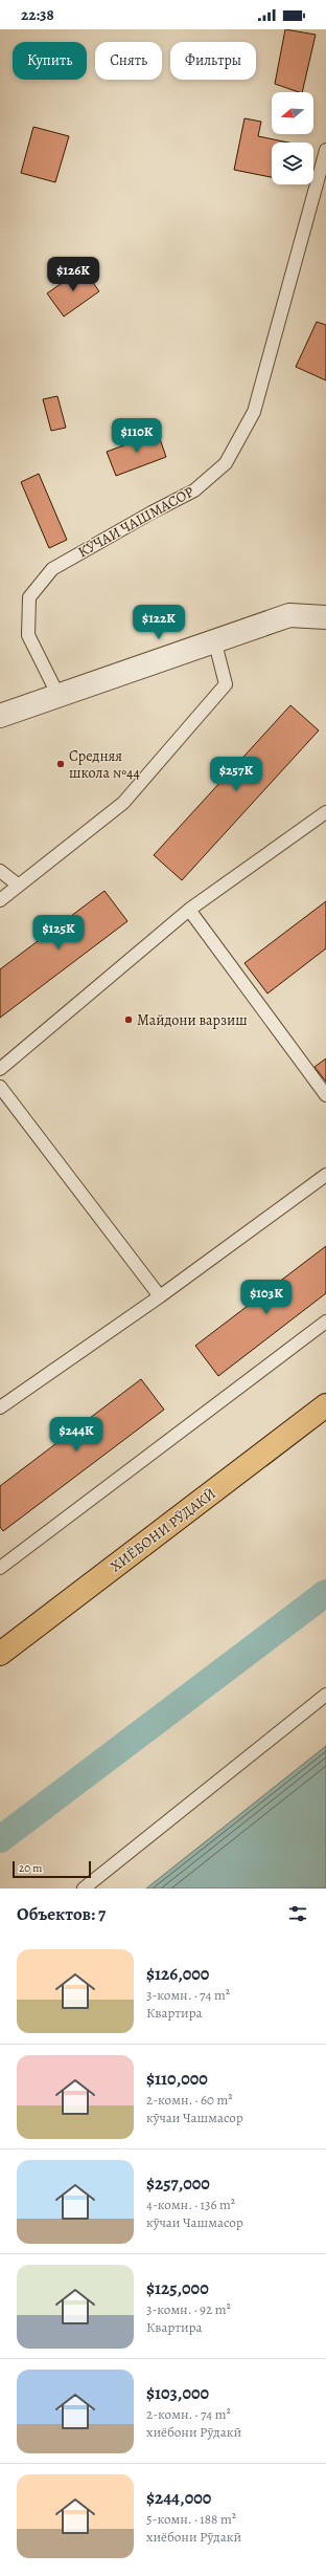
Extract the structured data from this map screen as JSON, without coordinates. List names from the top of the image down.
{
  "streets": {
    "highway": ["ХИЁБОНИ РӮДАКӢ"],
    "lane": ["КӮЧАИ ЧАШМАСОР"]
  },
  "places": ["Средняя школа №44", "Майдони варзиш"],
  "scale_bar": "20 m",
  "north": "left",
  "page": {
    "status": "22:38",
    "chip": ["Купить", "Снять", "Фильтры"],
    "price": [
      "$126K",
      "$110K",
      "$122K",
      "$257K",
      "$125K",
      "$103K",
      "$244K"
    ],
    "scale": "20 m",
    "heading": "Объектов: 7",
    "list": [
      {
        "name": "$126,000",
        "note": "3-комн. · 74 m² · Квартира"
      },
      {
        "name": "$110,000",
        "note": "2-комн. · 60 m² · кӯчаи Чашмасор"
      },
      {
        "name": "$257,000",
        "note": "4-комн. · 136 m² · кӯчаи Чашмасор"
      },
      {
        "name": "$125,000",
        "note": "3-комн. · 92 m² · Квартира"
      },
      {
        "name": "$103,000",
        "note": "2-комн. · 74 m² · хиёбони Рӯдакӣ"
      },
      {
        "name": "$244,000",
        "note": "5-комн. · 188 m² · хиёбони Рӯдакӣ"
      }
    ]
  }
}
